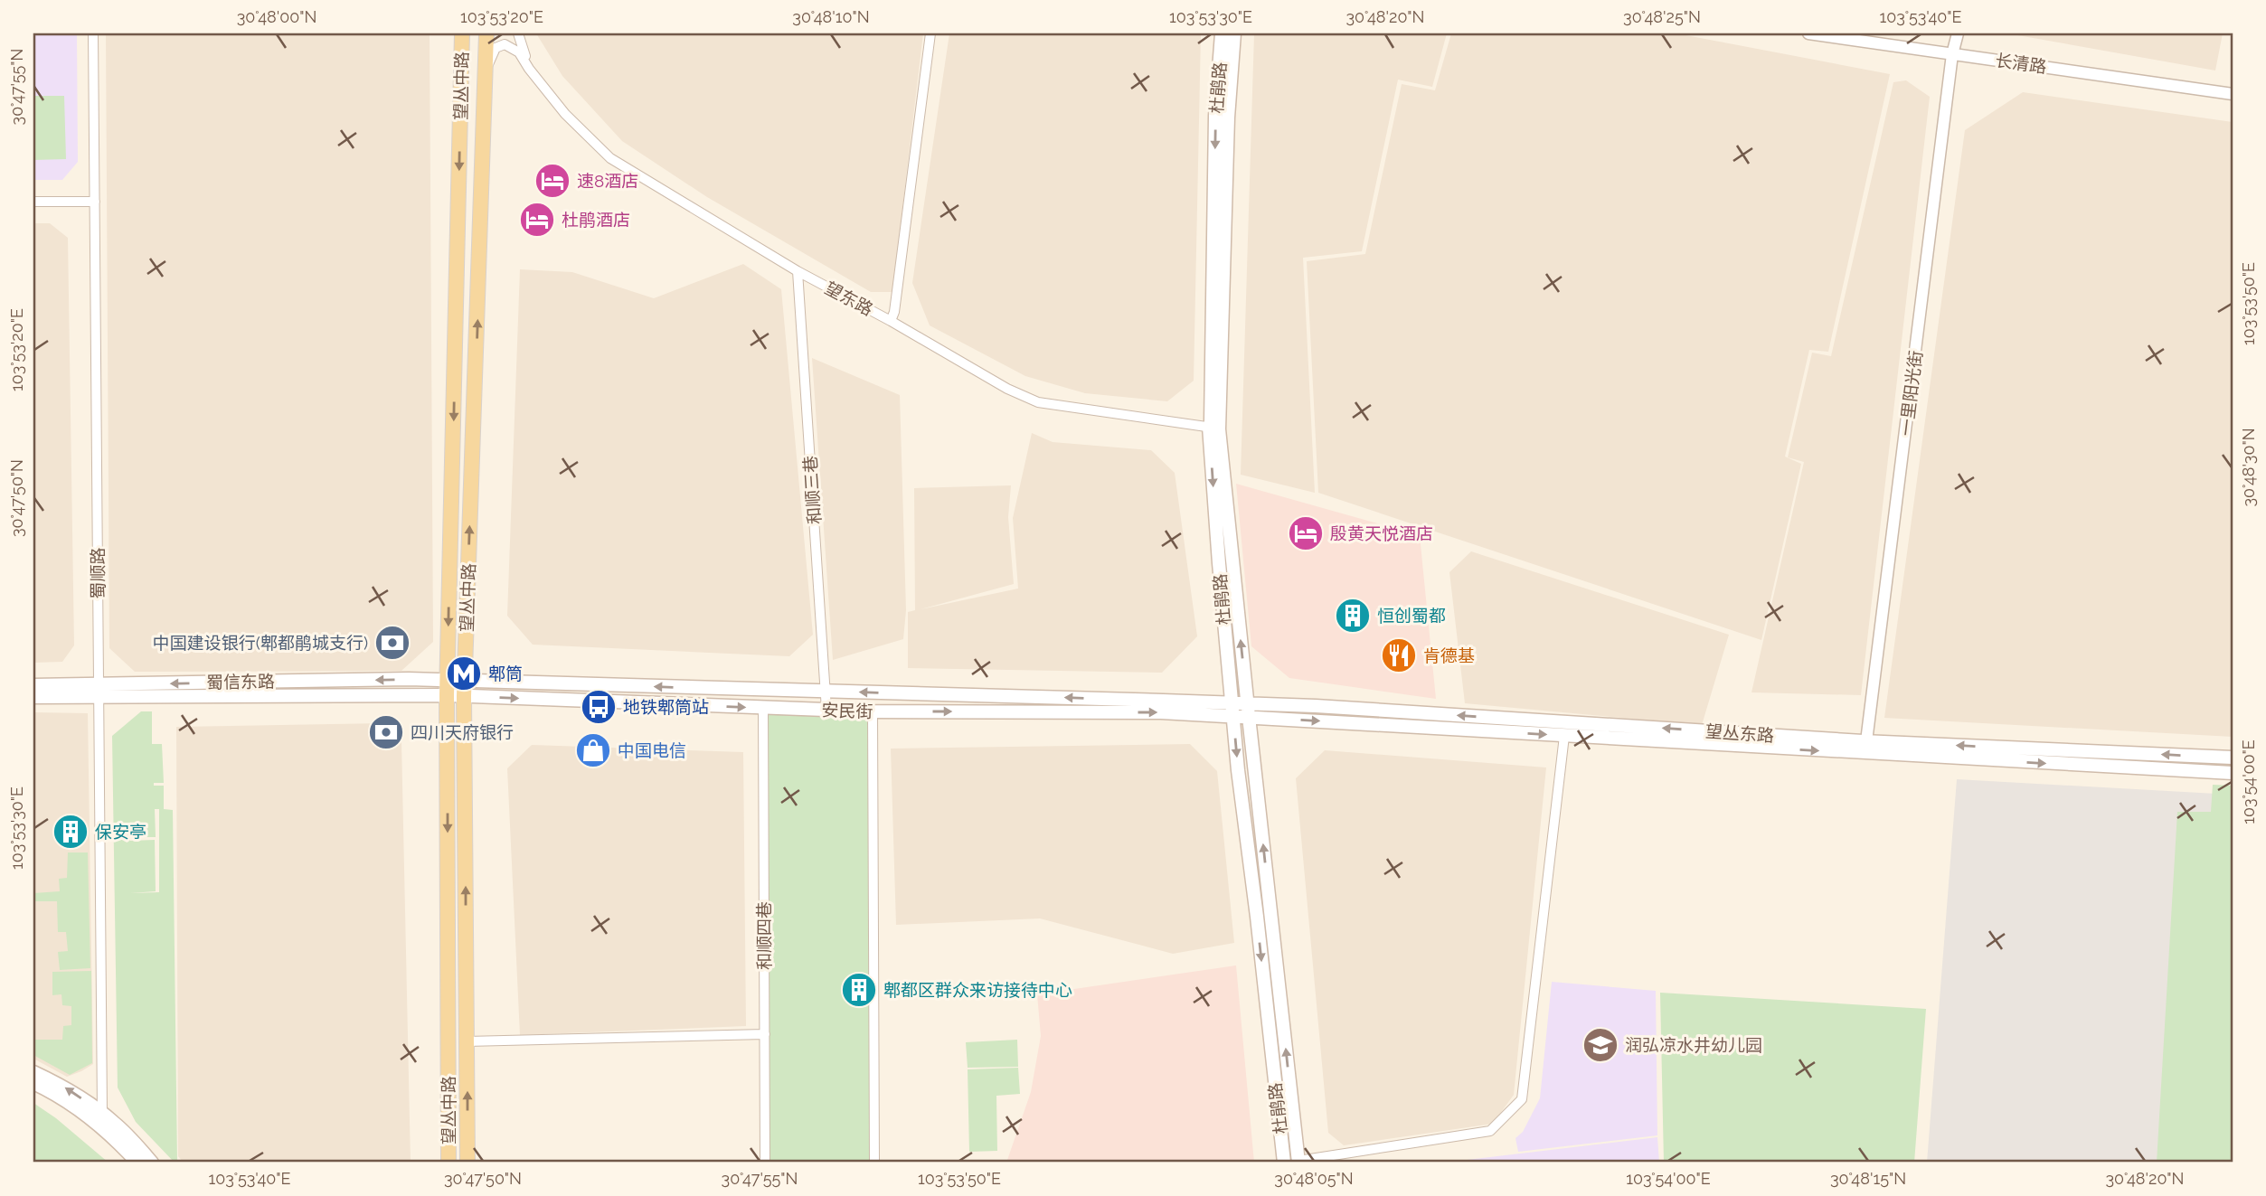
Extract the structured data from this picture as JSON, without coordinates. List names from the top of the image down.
{
  "streets": {
    "main road": [
      "望丛中路",
      "杜鹃路",
      "蜀信东路",
      "安民街",
      "望丛东路"
    ],
    "street": [
      "长清路",
      "望东路",
      "一里阳光街",
      "和顺三巷",
      "蜀顺路",
      "和顺四巷"
    ]
  },
  "crossings": [
    ["长清路", "一里阳光街"],
    ["望丛中路", "望东路"],
    ["望丛中路", "蜀信东路"],
    ["望丛中路", "安民街"],
    ["杜鹃路", "望东路"],
    ["杜鹃路", "安民街"],
    ["杜鹃路", "望丛东路"],
    ["望东路", "和顺三巷"],
    ["一里阳光街", "望丛东路"],
    ["和顺三巷", "安民街"],
    ["蜀顺路", "蜀信东路"],
    ["蜀信东路", "安民街"],
    ["安民街", "望丛东路"],
    ["安民街", "和顺四巷"]
  ],
  "places": {
    "hotel": ["速8酒店", "杜鹃酒店", "殷黄天悦酒店"],
    "building": ["恒创蜀都", "保安亭", "郫都区群众来访接待中心"],
    "bank": ["中国建设银行(郫都鹃城支行)", "四川天府银行"],
    "restaurant": ["肯德基"],
    "metro station": ["郫筒"],
    "bus stop": ["地铁郫筒站"],
    "shop": ["中国电信"],
    "school or university": ["润弘凉水井幼儿园"]
  },
  "coordinates": [
    "30°48'00\"N",
    "103°53'20\"E",
    "30°48'10\"N",
    "103°53'30\"E",
    "30°48'20\"N",
    "30°48'25\"N",
    "103°53'40\"E",
    "30°47'55\"N",
    "103°53'50\"E",
    "30°48'30\"N",
    "30°47'50\"N",
    "103°54'00\"E",
    "30°48'05\"N",
    "30°48'15\"N"
  ]
}
